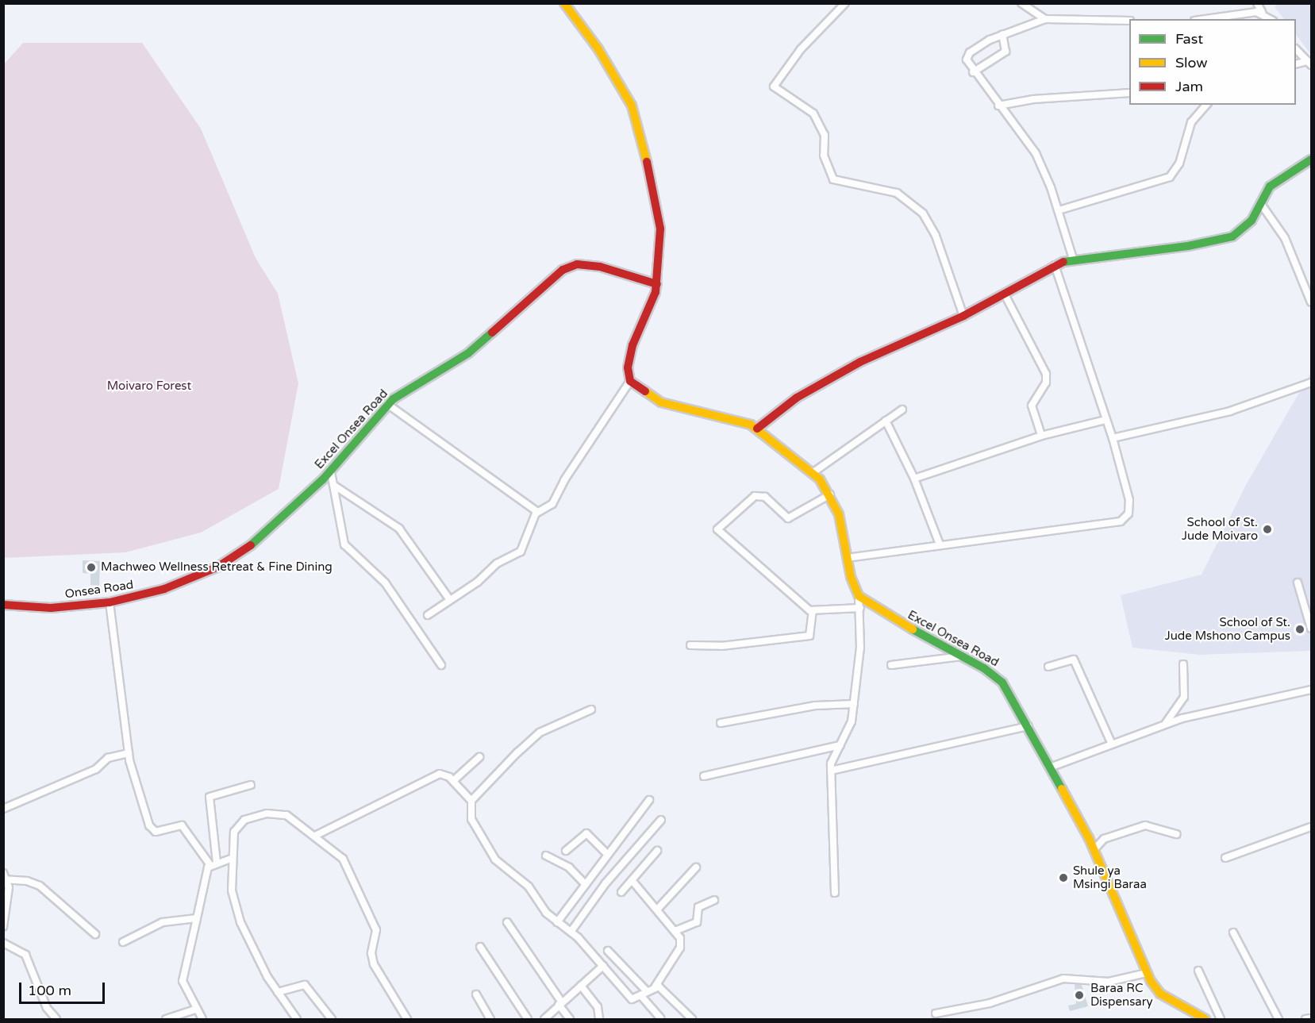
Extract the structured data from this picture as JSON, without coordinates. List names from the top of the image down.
{
  "streets": {
    "street": ["Excel Onsea Road", "Onsea Road"]
  },
  "crossings": [
    ["Excel Onsea Road", "Onsea Road"]
  ],
  "parks": ["Moivaro Forest"],
  "places": [
    "School of St. Jude Moivaro",
    "Machweo Wellness Retreat & Fine Dining",
    "School of St. Jude Mshono Campus",
    "Shule ya Msingi Baraa",
    "Baraa RC Dispensary"
  ],
  "legend": ["Fast", "Slow", "Jam"],
  "scale_bar": "100 m"
}
